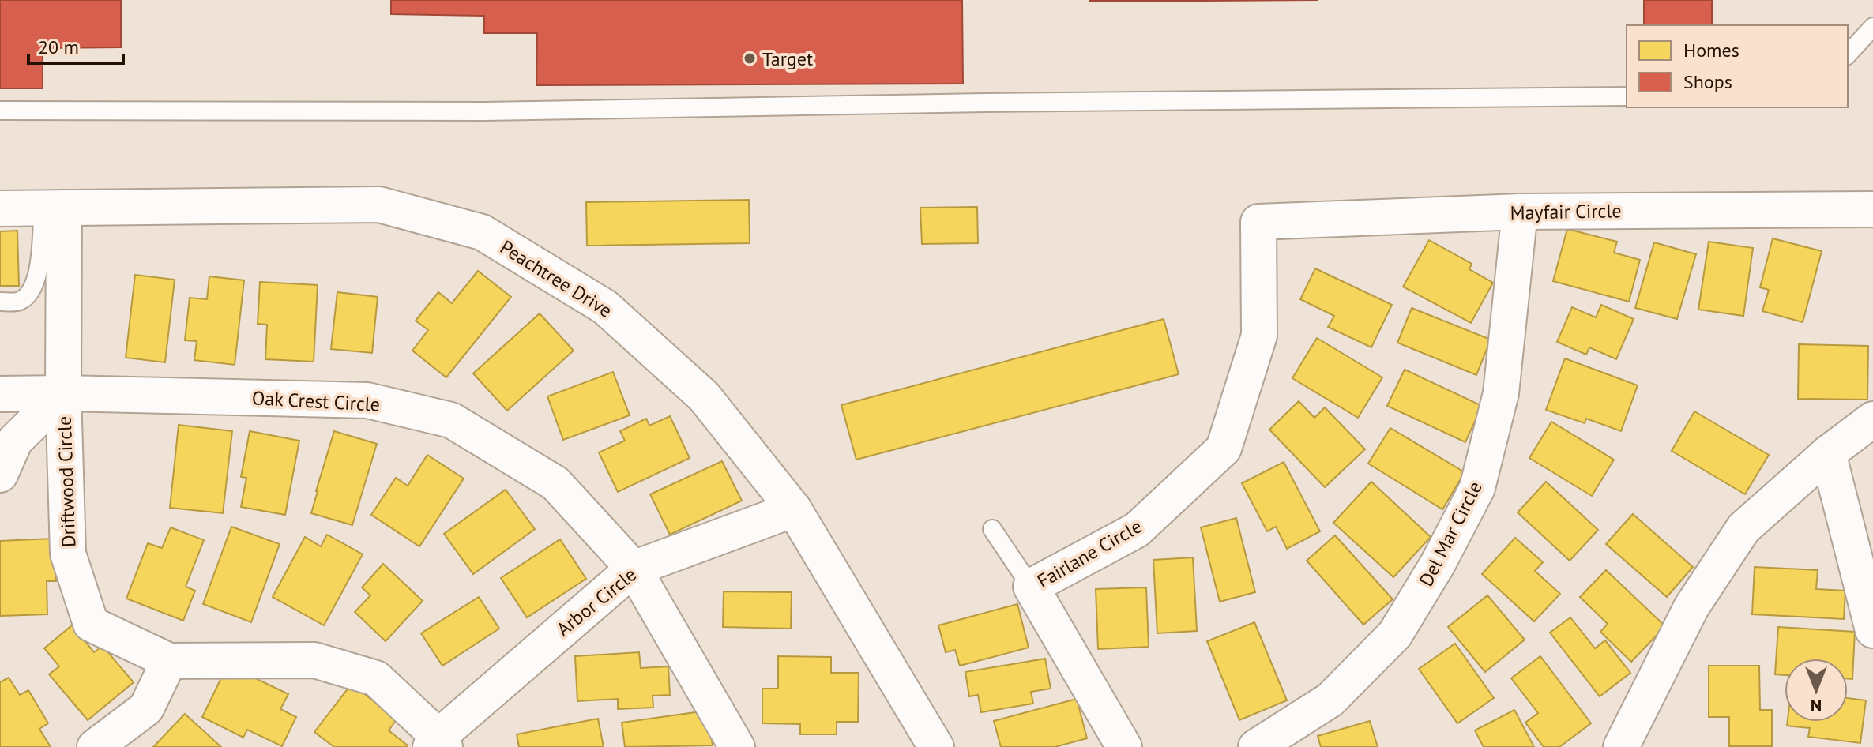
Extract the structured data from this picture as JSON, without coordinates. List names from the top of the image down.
{
  "streets": {
    "street": [
      "Mayfair Circle",
      "Peachtree Drive",
      "Oak Crest Circle",
      "Driftwood Circle",
      "Del Mar Circle",
      "Fairlane Circle",
      "Arbor Circle"
    ]
  },
  "crossings": [
    ["Mayfair Circle", "Del Mar Circle"],
    ["Mayfair Circle", "Fairlane Circle"],
    ["Peachtree Drive", "Driftwood Circle"],
    ["Peachtree Drive", "Arbor Circle"],
    ["Oak Crest Circle", "Driftwood Circle"],
    ["Oak Crest Circle", "Arbor Circle"],
    ["Driftwood Circle", "Arbor Circle"]
  ],
  "places": ["Target"],
  "legend": ["Homes", "Shops"],
  "scale_bar": "20 m",
  "north": "bottom"
}
